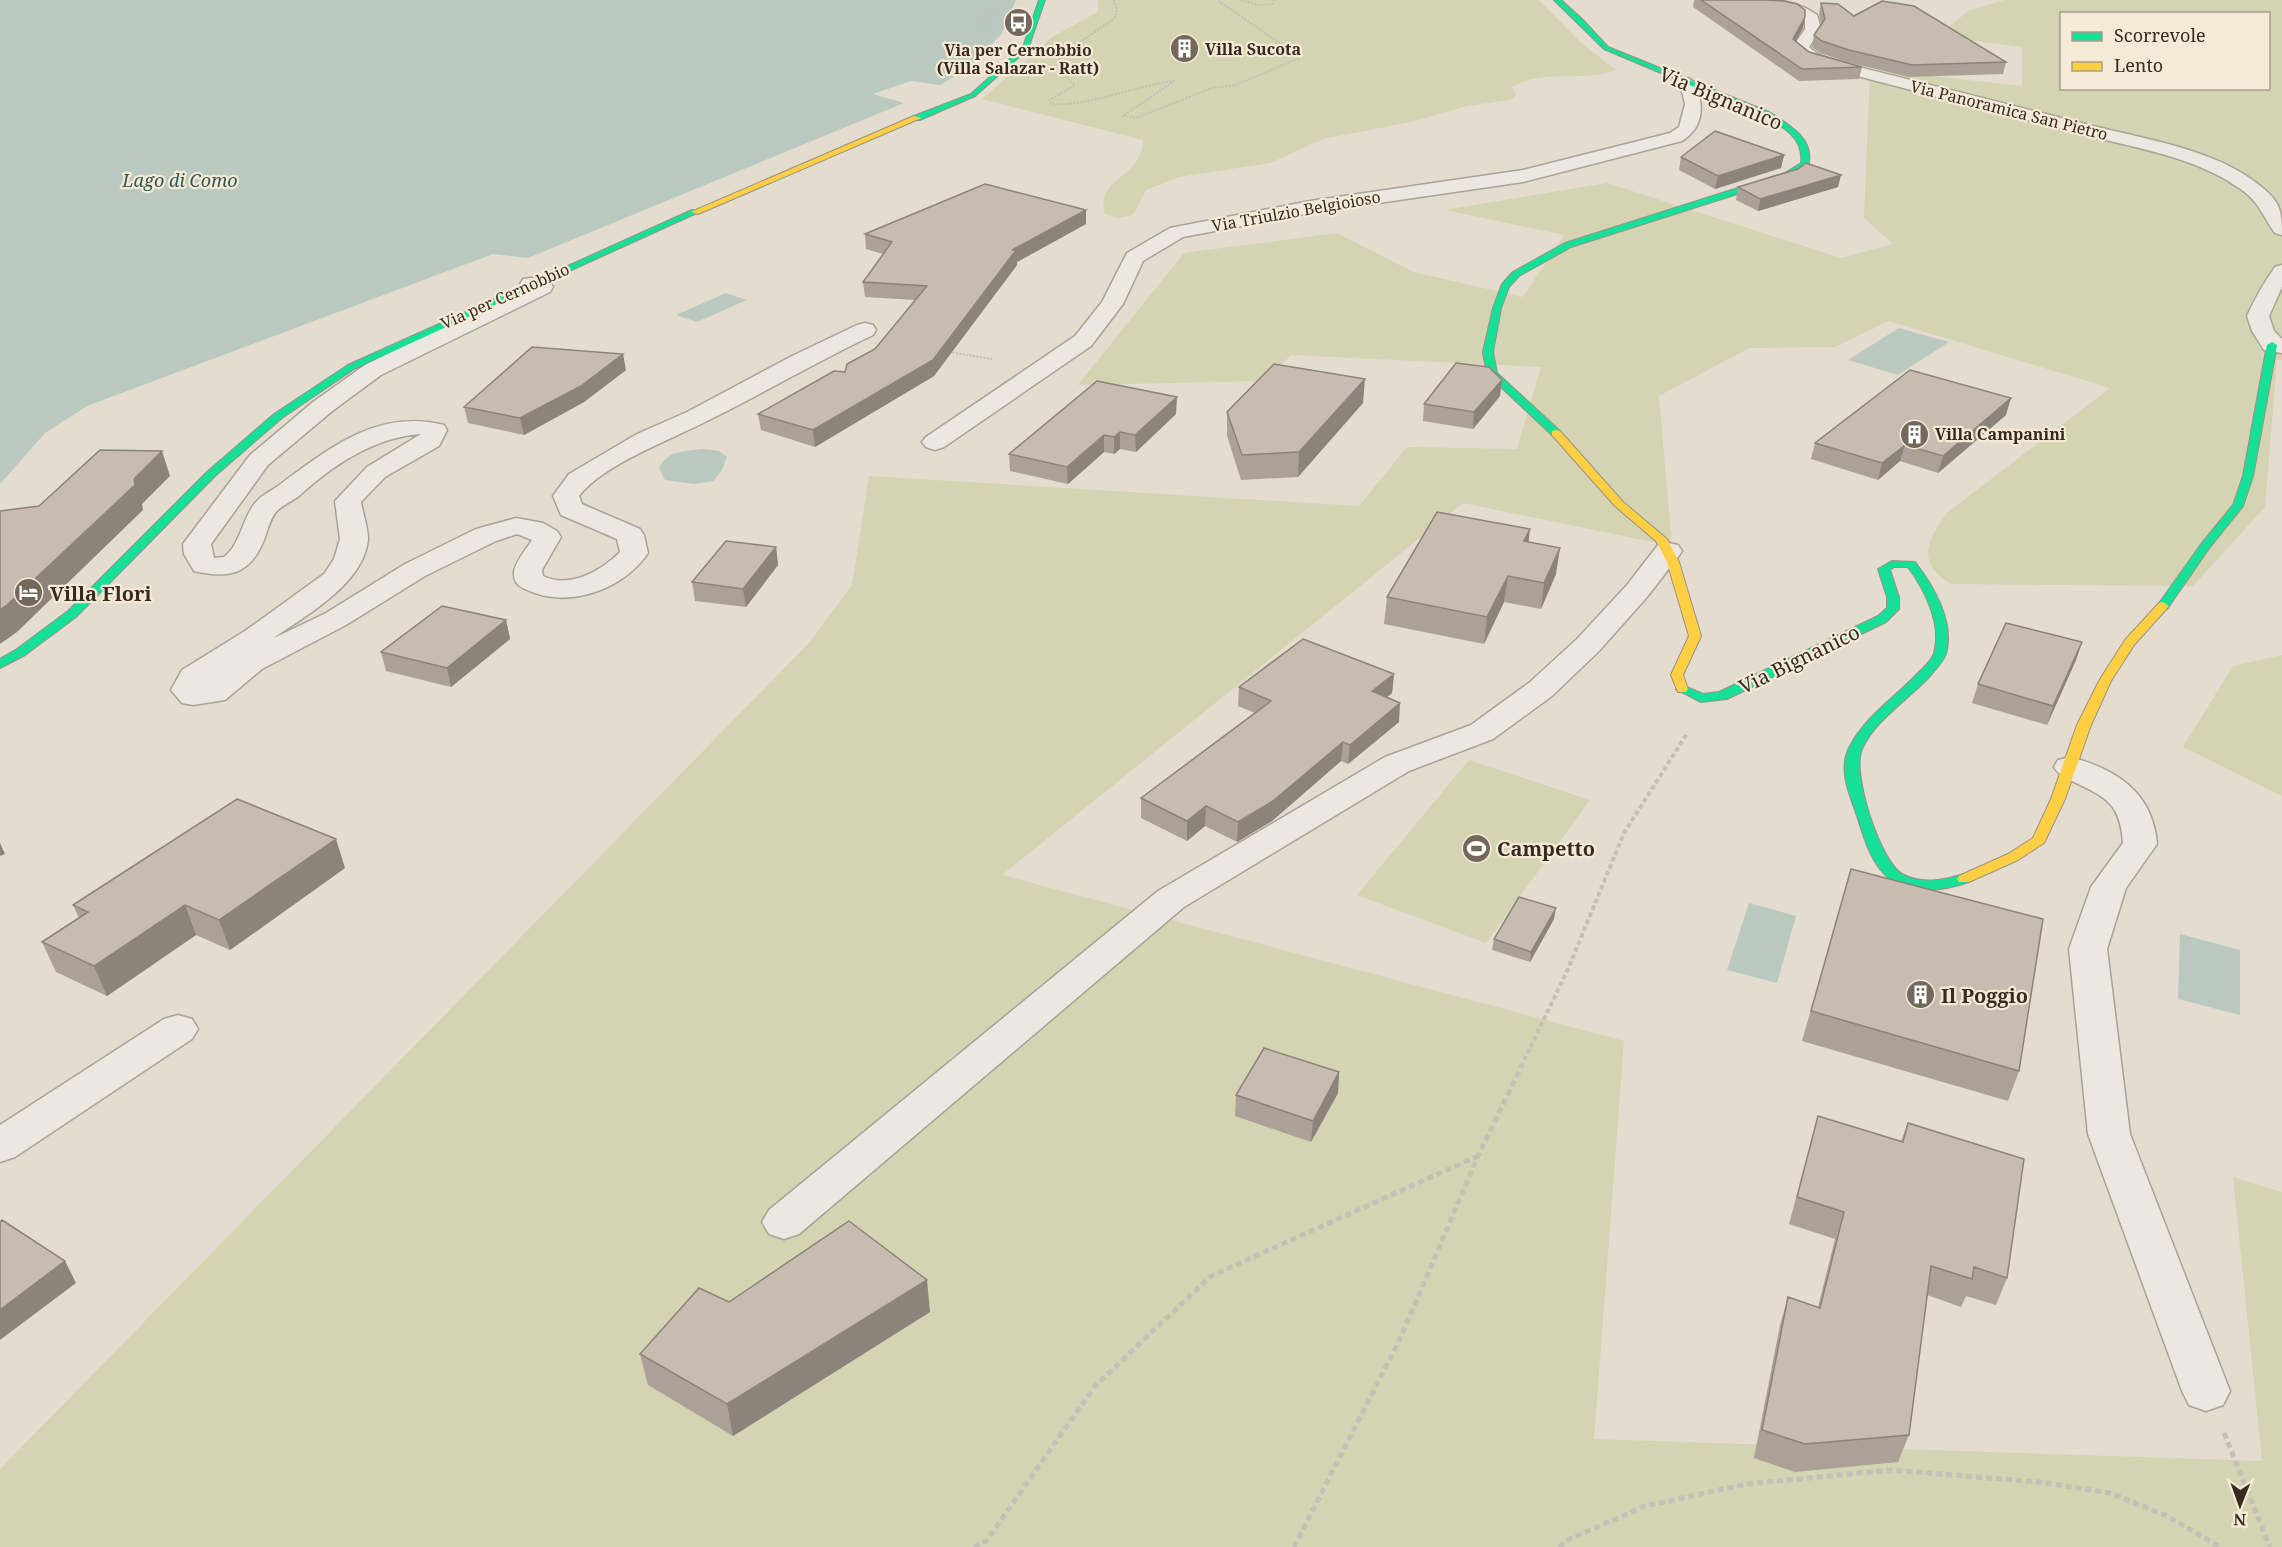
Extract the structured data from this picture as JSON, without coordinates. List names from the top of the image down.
{
  "streets": {
    "street": [
      "Via Bignanico",
      "Via Panoramica San Pietro",
      "Via Triulzio Belgioioso",
      "Via per Cernobbio"
    ]
  },
  "crossings": [
    ["Via Bignanico", "Via Triulzio Belgioioso"]
  ],
  "water": ["Lago di Como"],
  "places": {
    "bus stop": ["Via per Cernobbio (Villa Salazar - Ratt)"],
    "building": ["Villa Sucota", "Villa Campanini", "Il Poggio"],
    "hotel": ["Villa Flori"],
    "sports": ["Campetto"]
  },
  "legend": ["Scorrevole", "Lento"],
  "north": "bottom"
}
